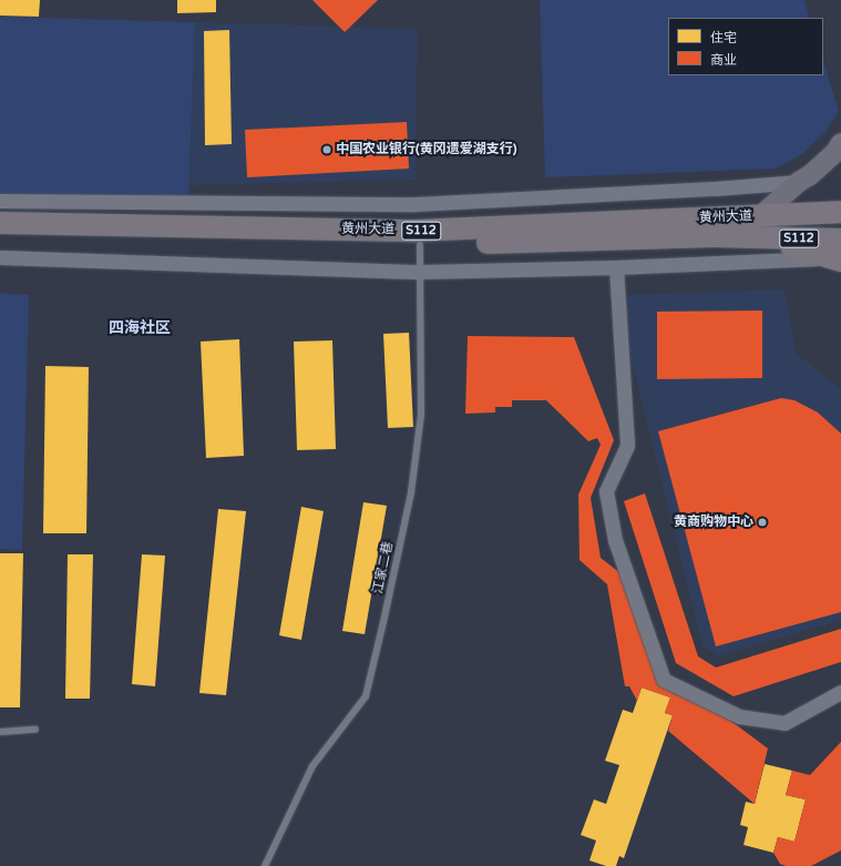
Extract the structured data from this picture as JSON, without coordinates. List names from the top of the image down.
{
  "streets": {
    "main road": ["黄州大道", "S112"],
    "lane": ["江家二巷"]
  },
  "crossings": [
    ["黄州大道", "江家二巷"]
  ],
  "districts": ["四海社区"],
  "places": ["中国农业银行(黄冈遗爱湖支行)", "黄商购物中心"],
  "legend": ["住宅", "商业"]
}
